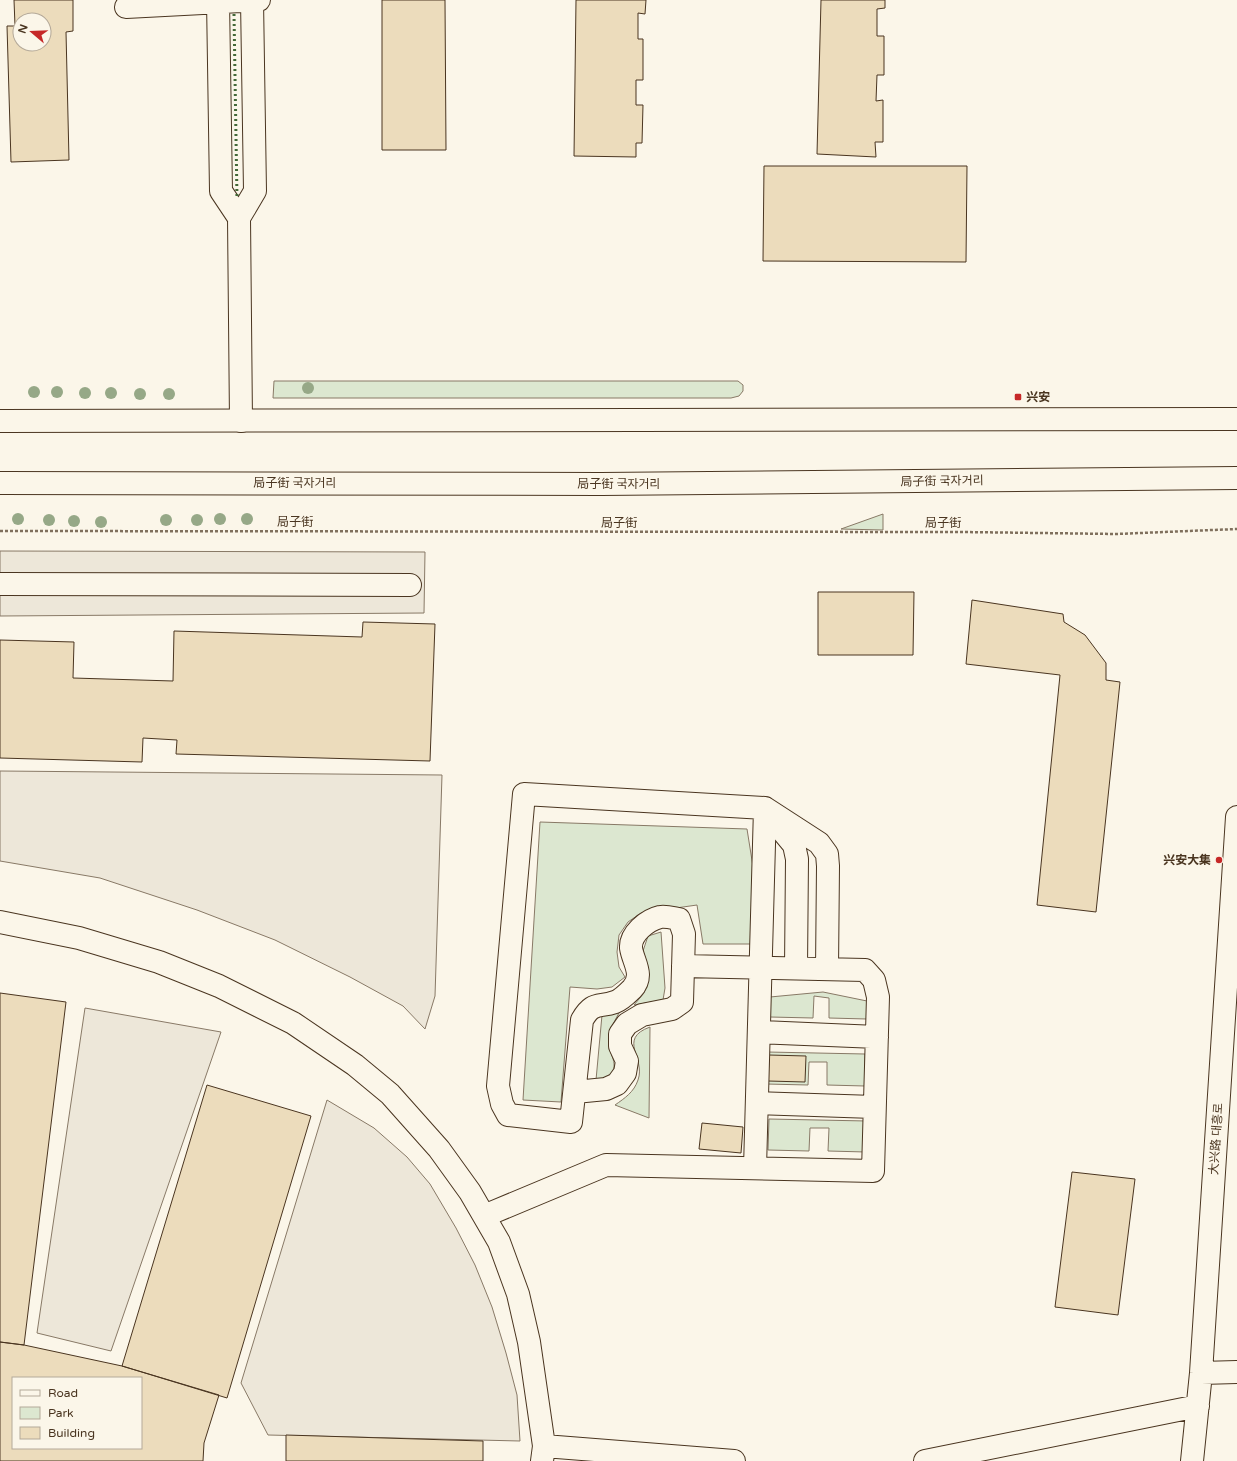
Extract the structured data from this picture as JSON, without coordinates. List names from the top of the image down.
{
  "streets": {
    "main road": ["局子街 국자거리", "大兴路 대흥로"],
    "path": ["局子街"]
  },
  "places": {
    "transit": ["兴安"],
    "other": ["兴安大集"]
  },
  "legend": ["Road", "Park", "Building"],
  "north": "left"
}
